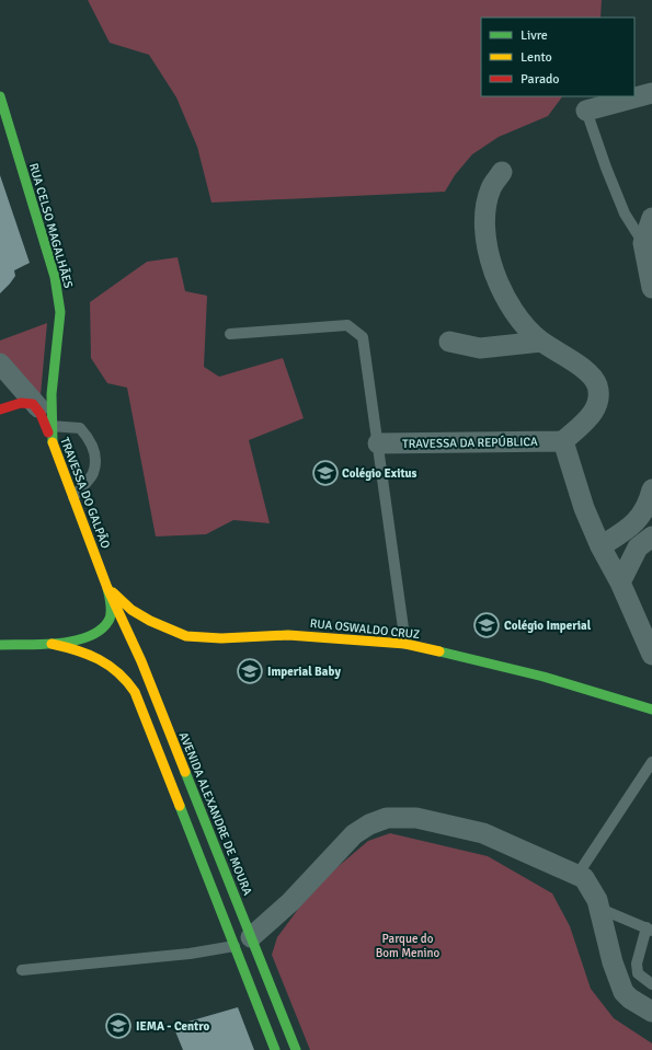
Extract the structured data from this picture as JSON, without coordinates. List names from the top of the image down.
{
  "streets": {
    "main road": [
      "RUA CELSO MAGALHÃES",
      "TRAVESSA DO GALPÃO",
      "RUA OSWALDO CRUZ",
      "AVENIDA ALEXANDRE DE MOURA"
    ],
    "street": ["TRAVESSA DA REPÚBLICA"]
  },
  "crossings": [
    ["RUA CELSO MAGALHÃES", "TRAVESSA DO GALPÃO"],
    ["TRAVESSA DO GALPÃO", "RUA OSWALDO CRUZ"],
    ["TRAVESSA DO GALPÃO", "AVENIDA ALEXANDRE DE MOURA"],
    ["RUA OSWALDO CRUZ", "AVENIDA ALEXANDRE DE MOURA"]
  ],
  "parks": ["Parque do Bom Menino"],
  "places": {
    "school or university": [
      "Colégio Exitus",
      "Colégio Imperial",
      "Imperial Baby",
      "IEMA - Centro"
    ]
  },
  "legend": ["Livre", "Lento", "Parado"]
}
